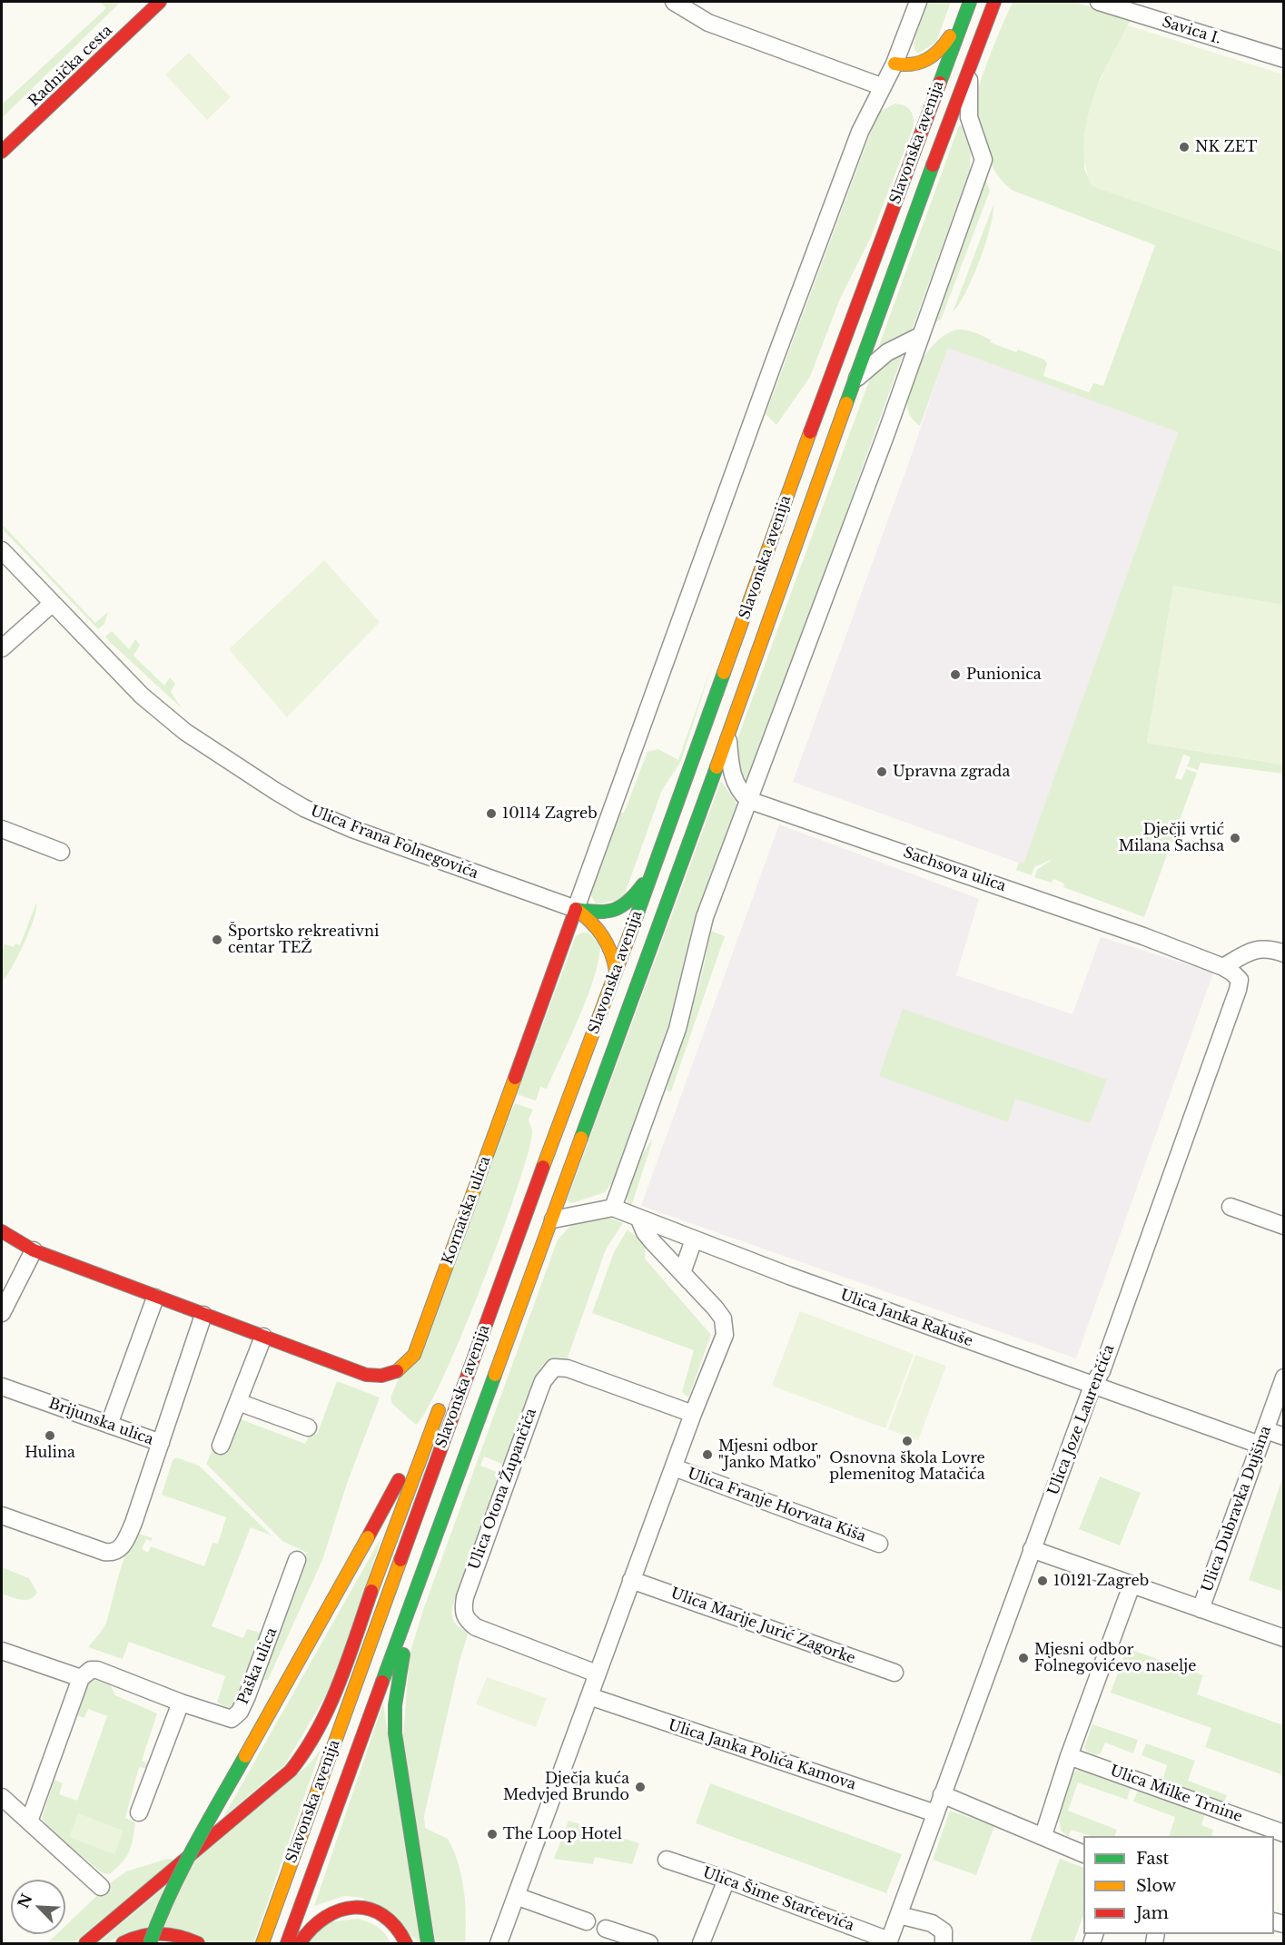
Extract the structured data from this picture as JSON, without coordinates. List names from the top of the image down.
{
  "streets": {
    "main road": ["Radnička cesta", "Slavonska avenija", "Kornatska ulica"],
    "street": [
      "Savica I.",
      "Ulica Frana Folnegovića",
      "Sachsova ulica",
      "Ulica Janka Rakuše",
      "Ulica Joze Laurenčića",
      "Brijunska ulica",
      "Ulica Otona Župančiča",
      "Ulica Franje Horvata Kiša",
      "Ulica Dubravka Dujšina",
      "Ulica Marije Jurić Zagorke",
      "Paška ulica",
      "Ulica Janka Polića Kamova",
      "Ulica Milke Trnine",
      "Ulica Šime Starčevića"
    ]
  },
  "crossings": [
    ["Ulica Frana Folnegovića", "Kornatska ulica"],
    ["Sachsova ulica", "Ulica Joze Laurenčića"],
    ["Ulica Janka Rakuše", "Ulica Joze Laurenčića"],
    ["Ulica Janka Rakuše", "Ulica Dubravka Dujšina"],
    ["Ulica Joze Laurenčića", "Ulica Janka Polića Kamova"],
    ["Ulica Joze Laurenčića", "Ulica Šime Starčevića"]
  ],
  "places": [
    "NK ZET",
    "Punionica",
    "Upravna zgrada",
    "10114 Zagreb",
    "Dječji vrtić Milana Sachsa",
    "Športsko rekreativni centar TEŽ",
    "Hulina",
    "Osnovna škola Lovre plemenitog Matačića",
    "Mjesni odbor \"Janko Matko\"",
    "10121 Zagreb",
    "Mjesni odbor Folnegovićevo naselje",
    "Dječja kuća Medvjed Brundo",
    "The Loop Hotel"
  ],
  "legend": ["Fast", "Slow", "Jam"],
  "north": "top left"
}
